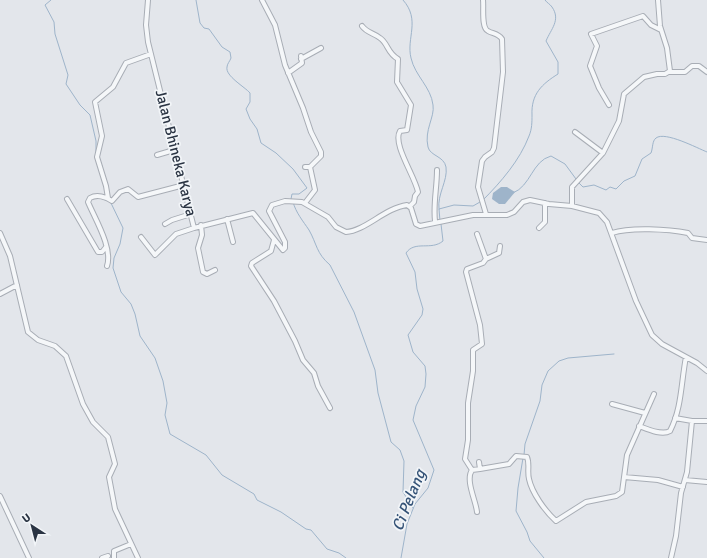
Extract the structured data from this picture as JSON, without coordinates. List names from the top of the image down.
{
  "streets": {
    "street": ["Jalan Bhineka Karya"]
  },
  "water": ["Ci Pelang"],
  "north": "top left"
}
